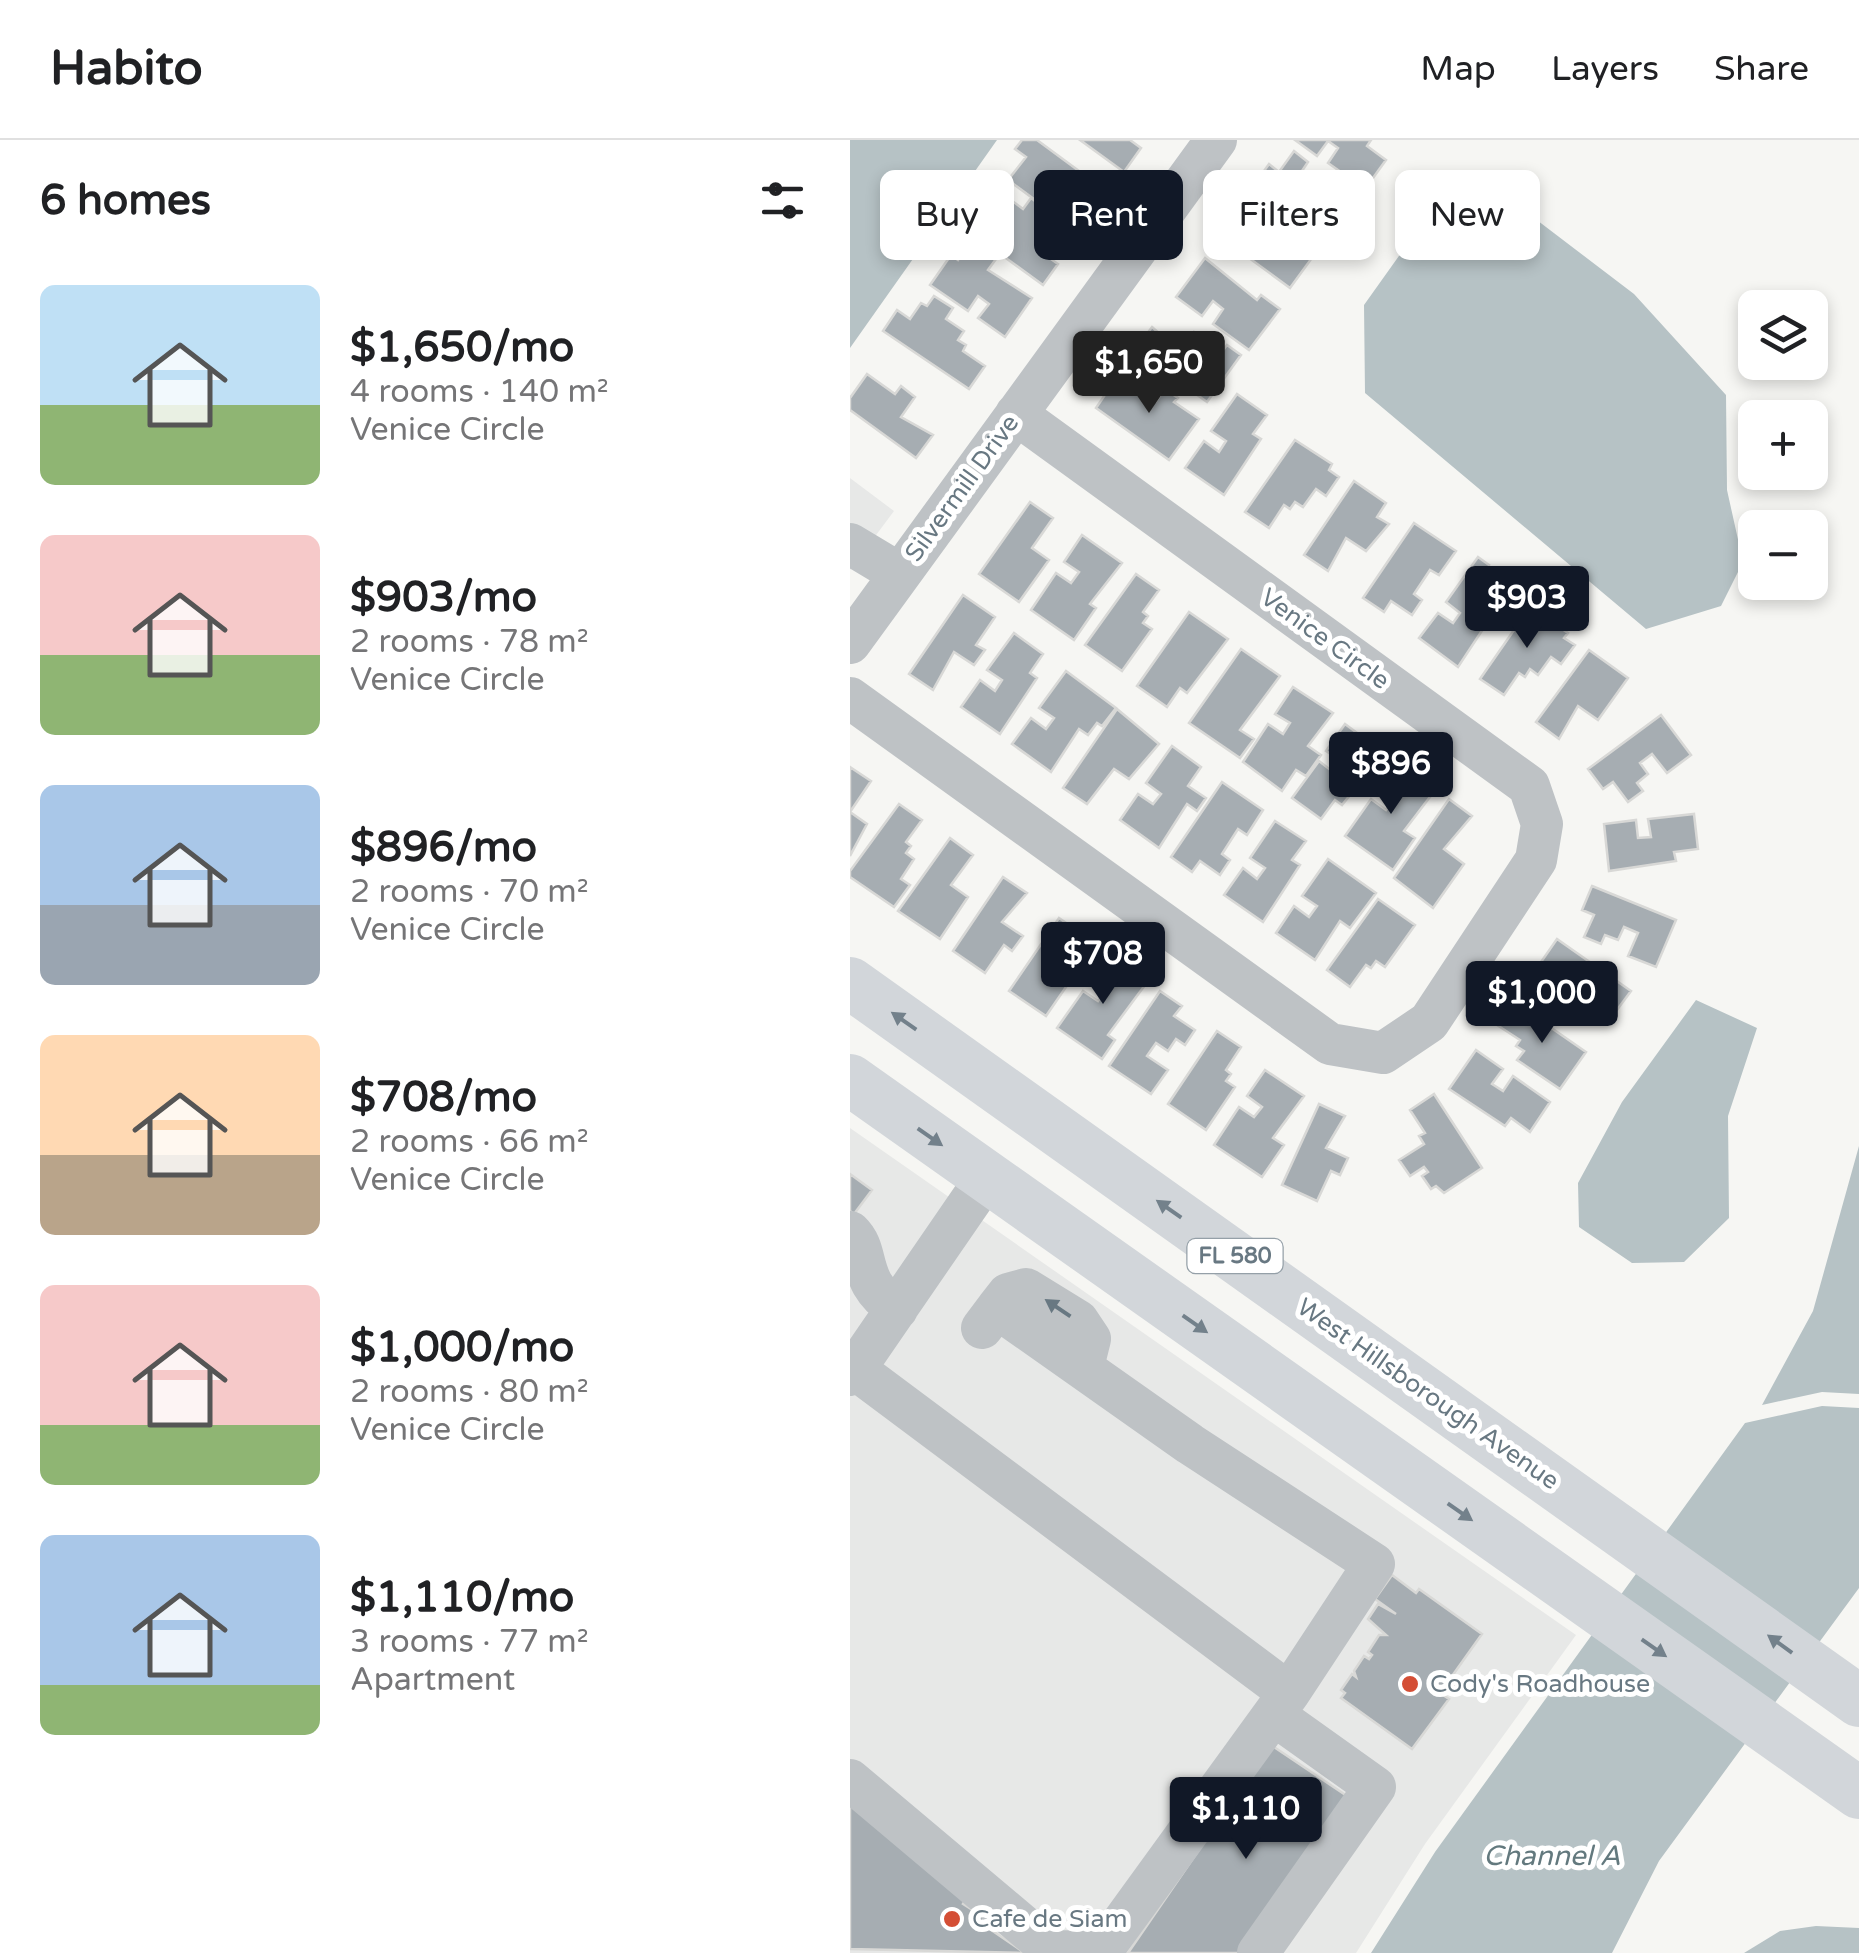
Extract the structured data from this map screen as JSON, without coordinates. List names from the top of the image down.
{
  "streets": {
    "main road": ["FL 580", "West Hillsborough Avenue"],
    "street": ["Silvermill Drive", "Venice Circle"]
  },
  "crossings": [
    ["Silvermill Drive", "Venice Circle"]
  ],
  "water": ["Channel A"],
  "places": ["Cody's Roadhouse", "Cafe de Siam"],
  "page": {
    "header": "Habito",
    "nav": ["Map", "Layers", "Share"],
    "heading": "6 homes",
    "chip": [
      "Buy",
      "Rent",
      "Filters",
      "New"
    ],
    "list": [
      {
        "name": "$1,650/mo",
        "note": "4 rooms · 140 m² · Venice Circle"
      },
      {
        "name": "$903/mo",
        "note": "2 rooms · 78 m² · Venice Circle"
      },
      {
        "name": "$896/mo",
        "note": "2 rooms · 70 m² · Venice Circle"
      },
      {
        "name": "$708/mo",
        "note": "2 rooms · 66 m² · Venice Circle"
      },
      {
        "name": "$1,000/mo",
        "note": "2 rooms · 80 m² · Venice Circle"
      },
      {
        "name": "$1,110/mo",
        "note": "3 rooms · 77 m² · Apartment"
      }
    ],
    "map_buttons": ["+", "−"],
    "price": [
      "$1,650",
      "$903",
      "$896",
      "$708",
      "$1,000",
      "$1,110"
    ]
  }
}
